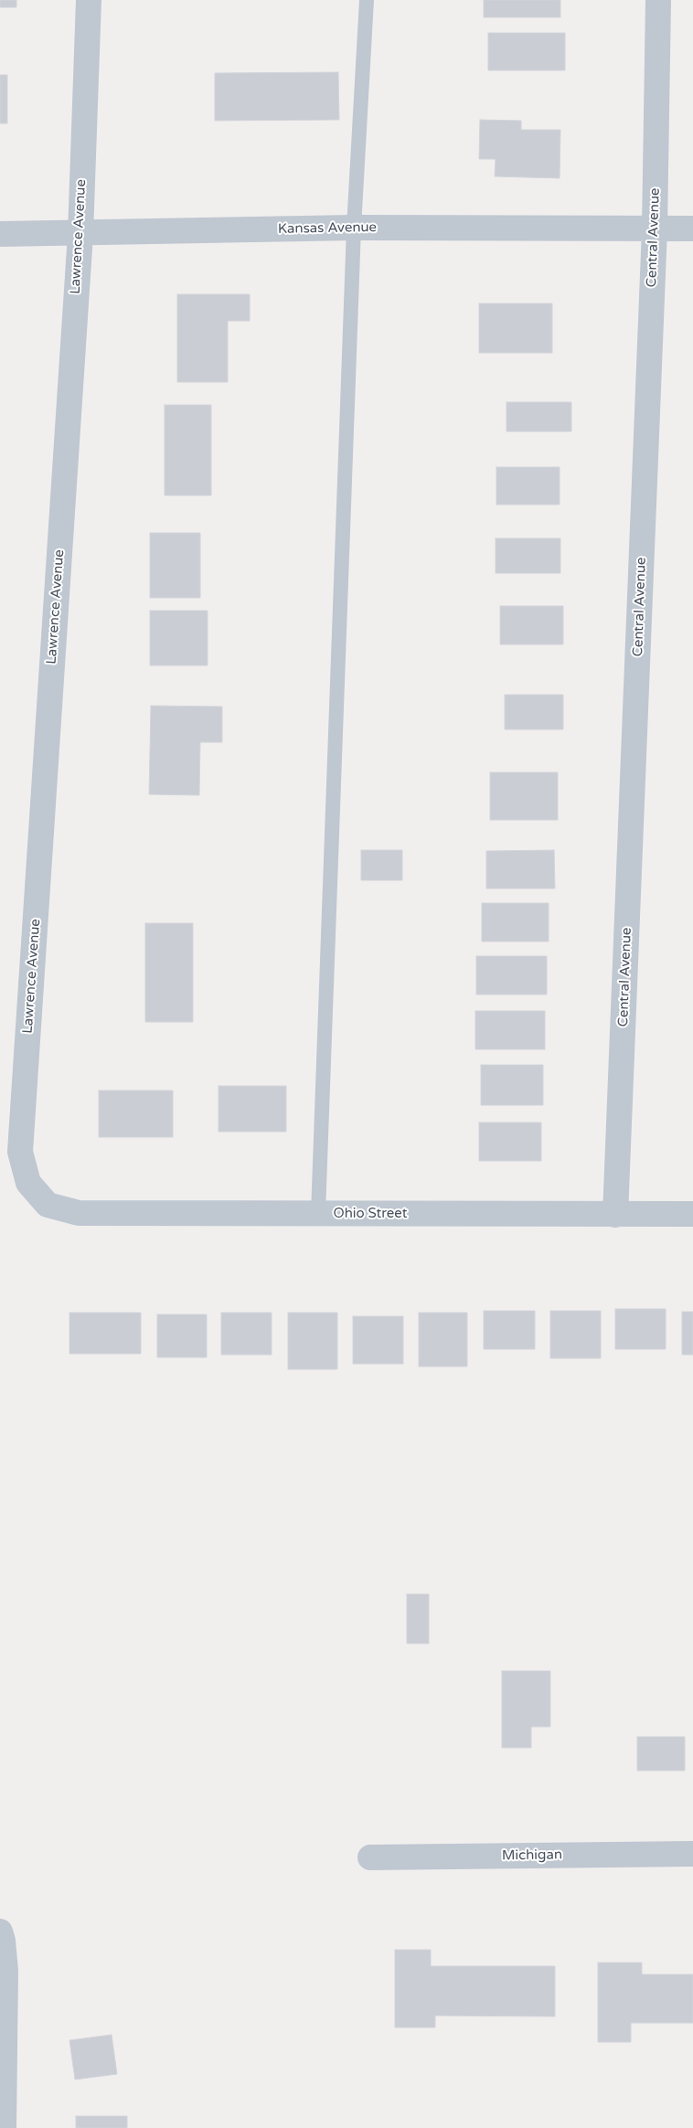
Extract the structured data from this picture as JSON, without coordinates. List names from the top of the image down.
{
  "streets": {
    "street": [
      "Kansas Avenue",
      "Lawrence Avenue",
      "Central Avenue",
      "Ohio Street",
      "Michigan"
    ]
  },
  "crossings": [
    ["Kansas Avenue", "Lawrence Avenue"],
    ["Kansas Avenue", "Central Avenue"],
    ["Lawrence Avenue", "Ohio Street"],
    ["Central Avenue", "Ohio Street"]
  ]
}
